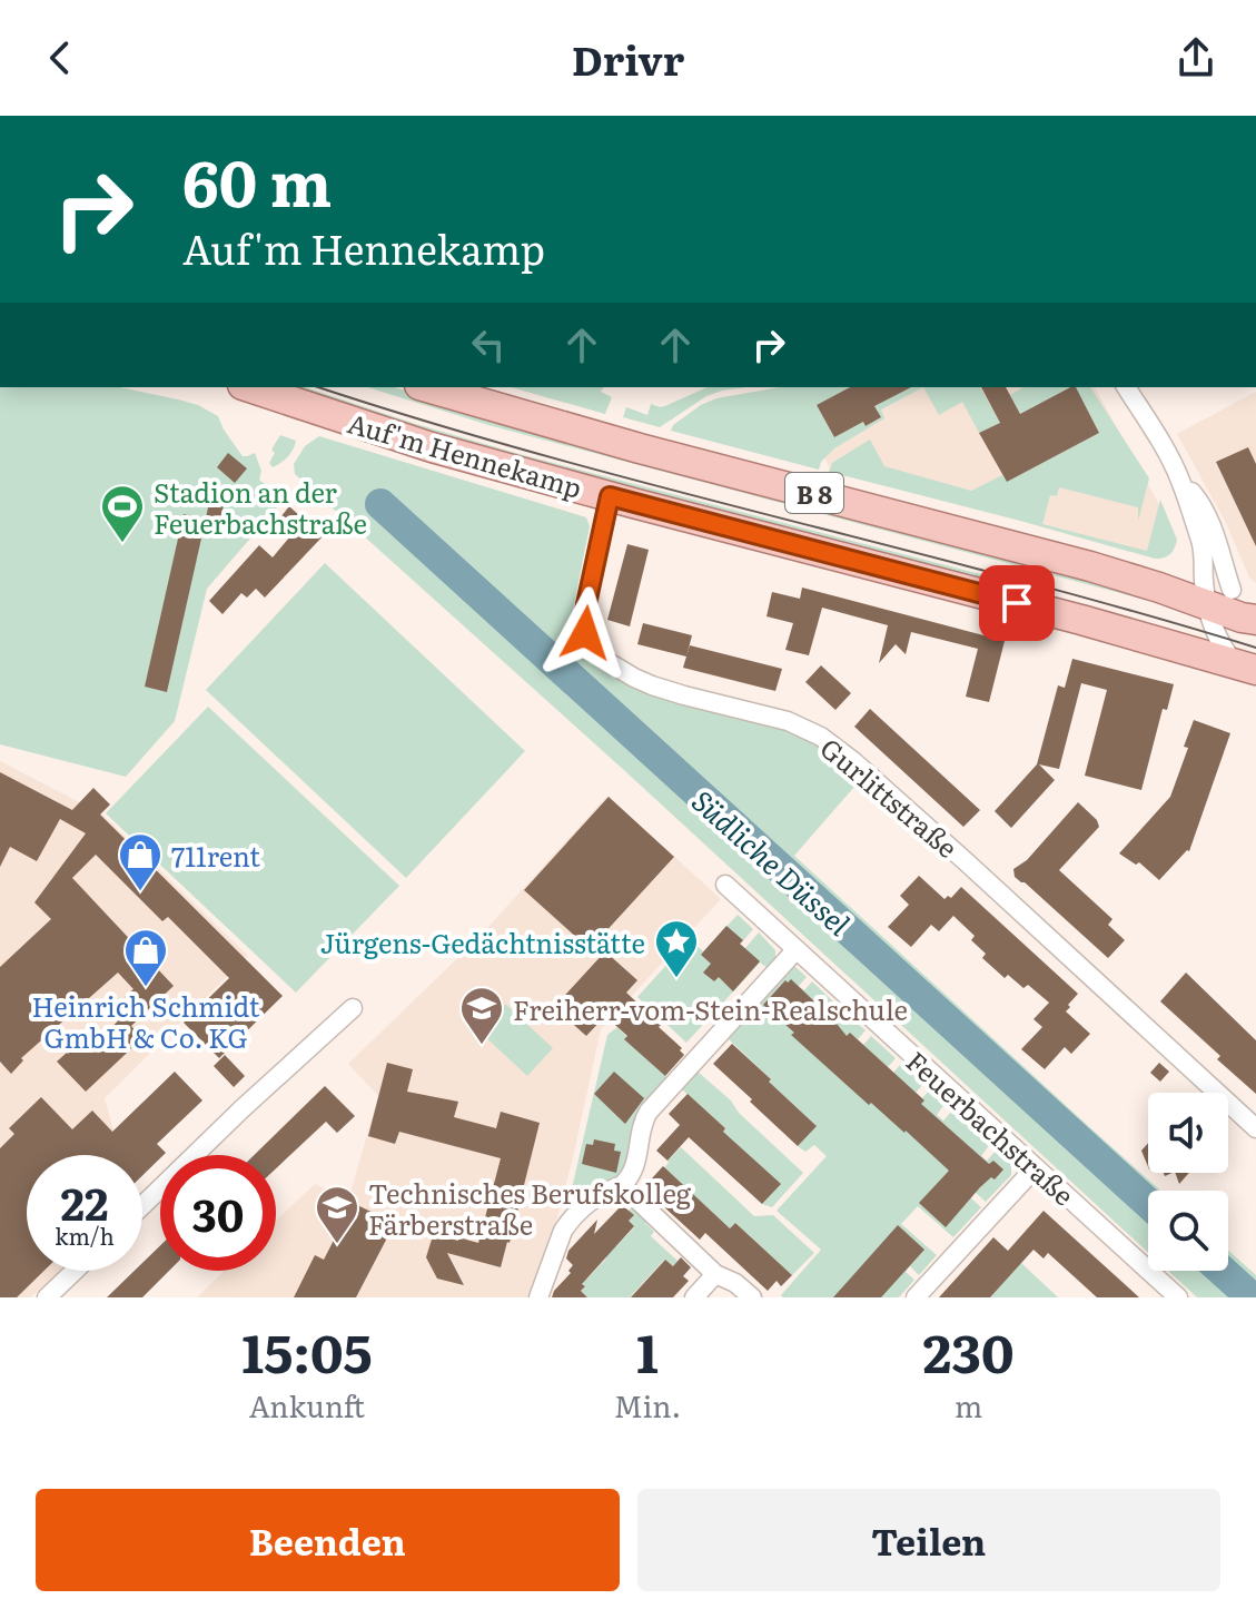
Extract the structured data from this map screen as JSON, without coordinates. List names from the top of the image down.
{
  "streets": {
    "main road": ["Auf'm Hennekamp", "B 8"],
    "street": ["Gurlittstraße", "Feuerbachstraße"]
  },
  "crossings": [
    ["Auf'm Hennekamp", "B 8"],
    ["Auf'm Hennekamp", "Gurlittstraße"]
  ],
  "water": ["Südliche Düssel"],
  "places": {
    "sports": ["Stadion an der Feuerbachstraße"],
    "shop": ["711rent", "Heinrich Schmidt GmbH & Co. KG"],
    "place": ["Jürgens-Gedächtnisstätte"],
    "school or university": ["Freiherr-vom-Stein-Realschule", "Technisches Berufskolleg Färberstraße"]
  },
  "page": {
    "header": "Drivr",
    "turn": ["60 m", "Auf'm Hennekamp"],
    "speed": "22 km/h",
    "limit": "30",
    "eta": [
      "15:05",
      "Ankunft",
      "1",
      "Min.",
      "230",
      "m"
    ],
    "buttons": ["Beenden", "Teilen"]
  }
}
